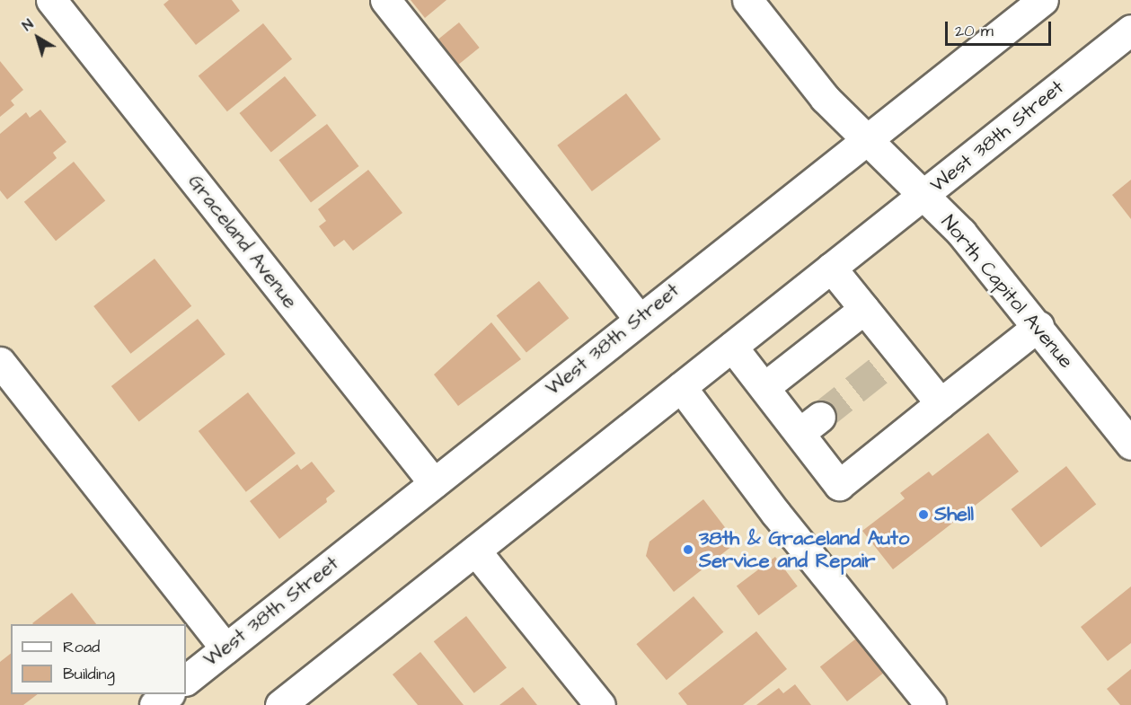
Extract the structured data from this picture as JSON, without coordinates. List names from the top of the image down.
{
  "streets": {
    "main road": ["West 38th Street", "Graceland Avenue", "North Capitol Avenue"]
  },
  "crossings": [
    ["West 38th Street", "Graceland Avenue"],
    ["West 38th Street", "North Capitol Avenue"]
  ],
  "places": ["Shell", "38th & Graceland Auto Service and Repair"],
  "legend": ["Road", "Building"],
  "scale_bar": "20 m",
  "north": "top left"
}
